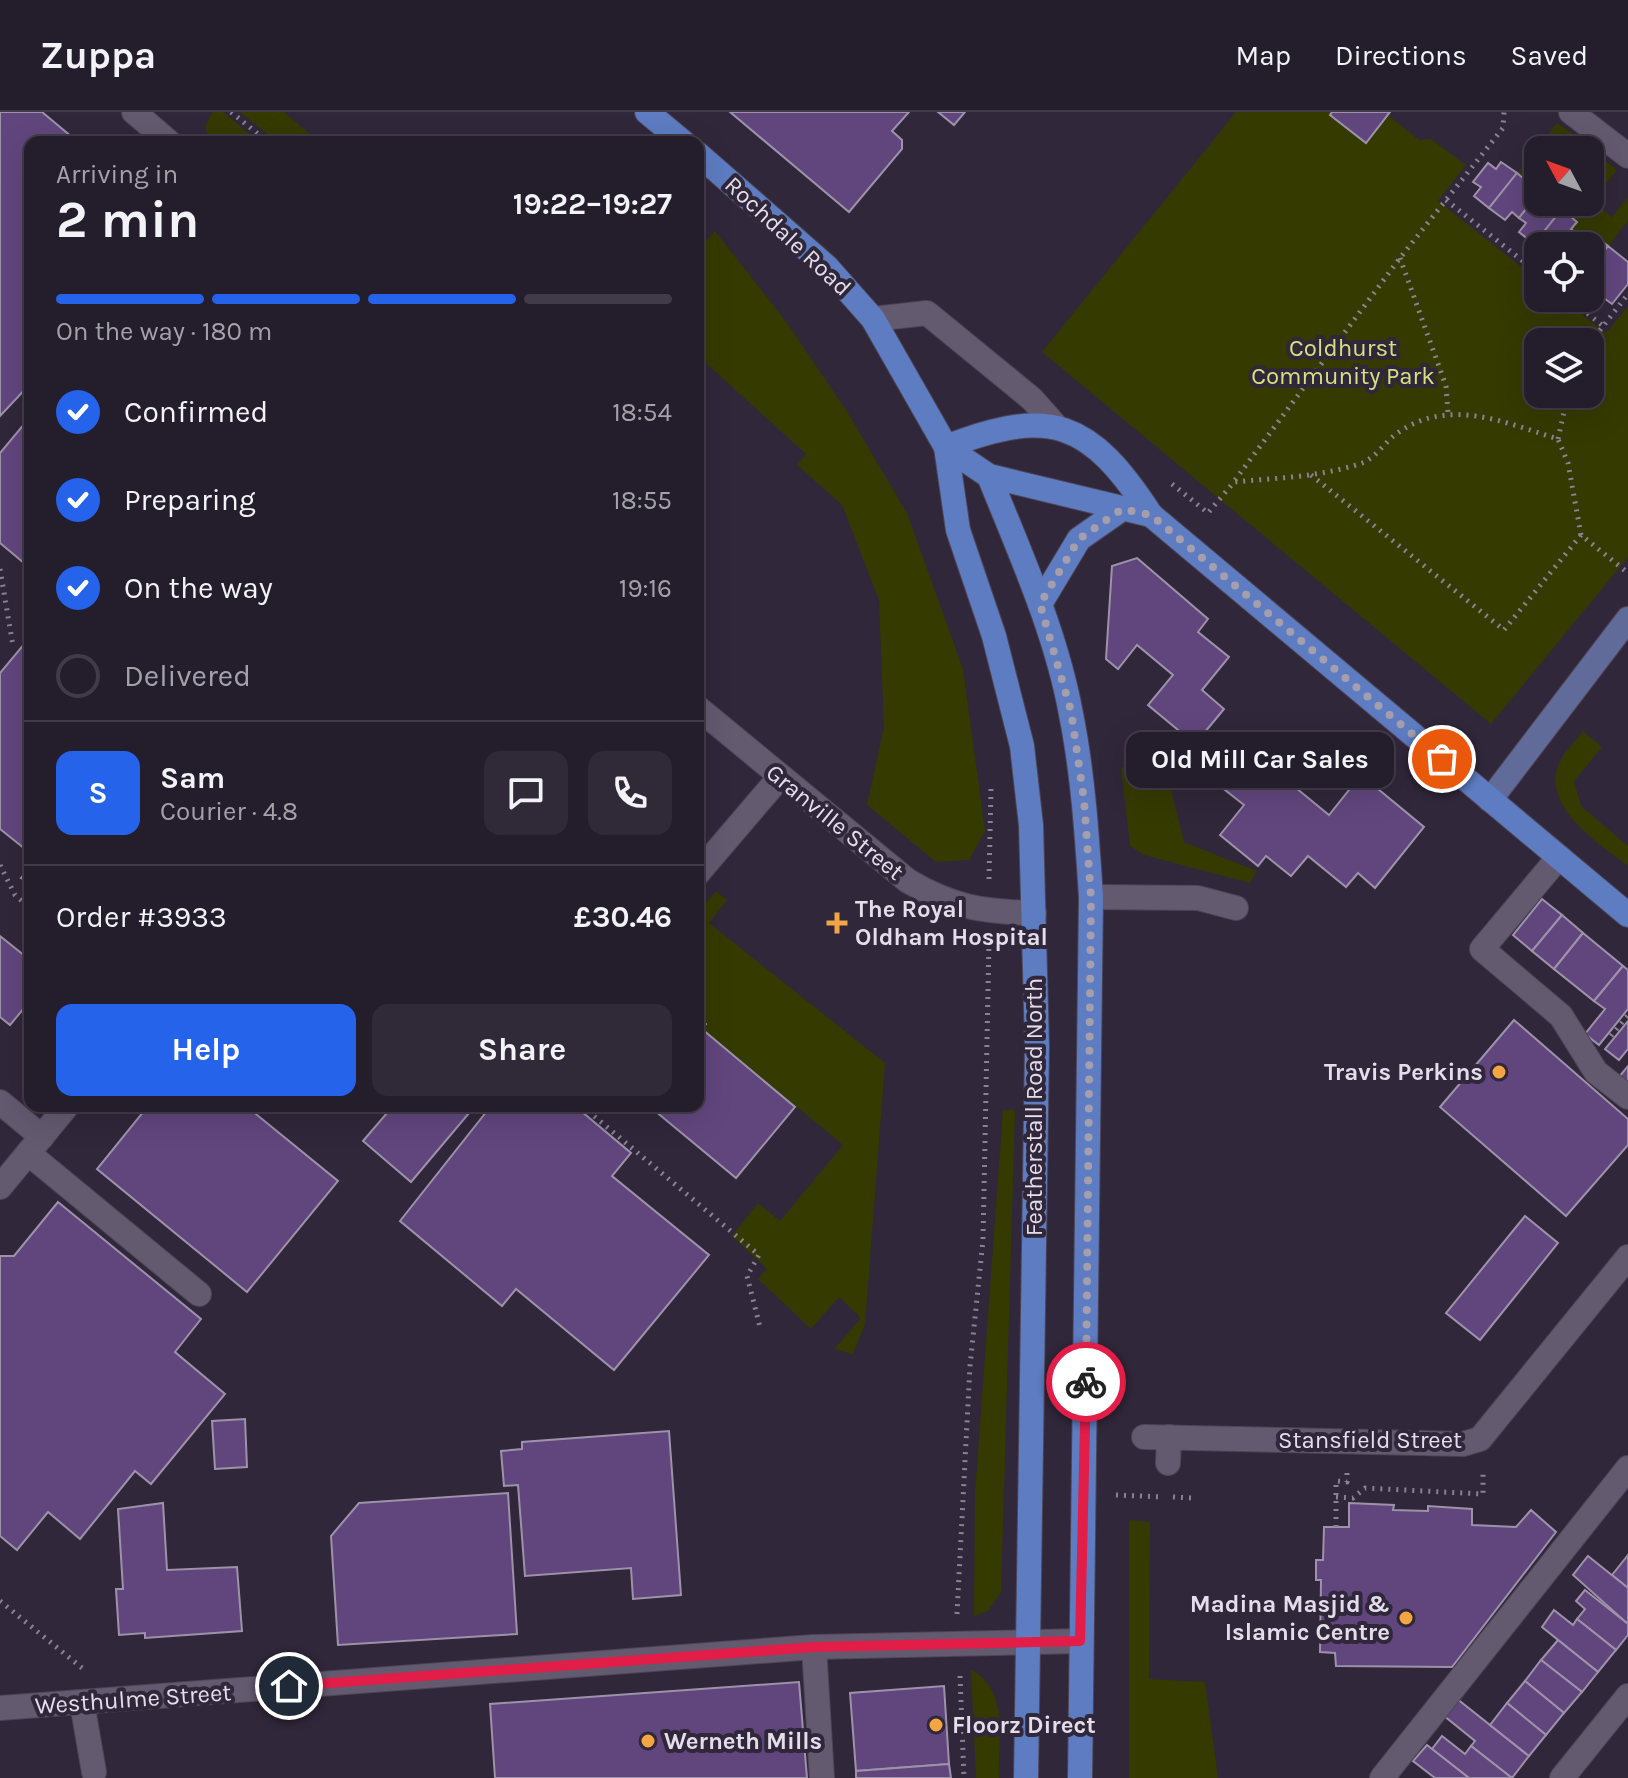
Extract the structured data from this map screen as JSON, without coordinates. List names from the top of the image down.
{
  "streets": {
    "main road": ["Rochdale Road", "Featherstall Road North"],
    "street": ["Granville Street", "Stansfield Street", "Westhulme Street"]
  },
  "crossings": [
    ["Rochdale Road", "Featherstall Road North"],
    ["Granville Street", "Featherstall Road North"],
    ["Featherstall Road North", "Westhulme Street"]
  ],
  "parks": ["Coldhurst Community Park"],
  "places": {
    "other": [
      "Old Mill Car Sales",
      "Travis Perkins",
      "Madina Masjid & Islamic Centre",
      "Floorz Direct",
      "Werneth Mills"
    ],
    "health": ["The Royal Oldham Hospital"]
  },
  "north": "top left",
  "page": {
    "header": "Zuppa",
    "nav": ["Map", "Directions", "Saved"],
    "heading": ["2 min", "Arriving in", "19:22–19:27"],
    "panel": [
      "Sam",
      "Courier · 4.8",
      "Order #3933",
      "£30.46"
    ],
    "bar": "On the way · 180 m",
    "list": [
      ["Confirmed", "18:54"],
      ["Preparing", "18:55"],
      ["On the way", "19:16"],
      "Delivered"
    ],
    "bubble": "Old Mill Car Sales",
    "round": "S",
    "buttons": ["Help", "Share"]
  }
}
